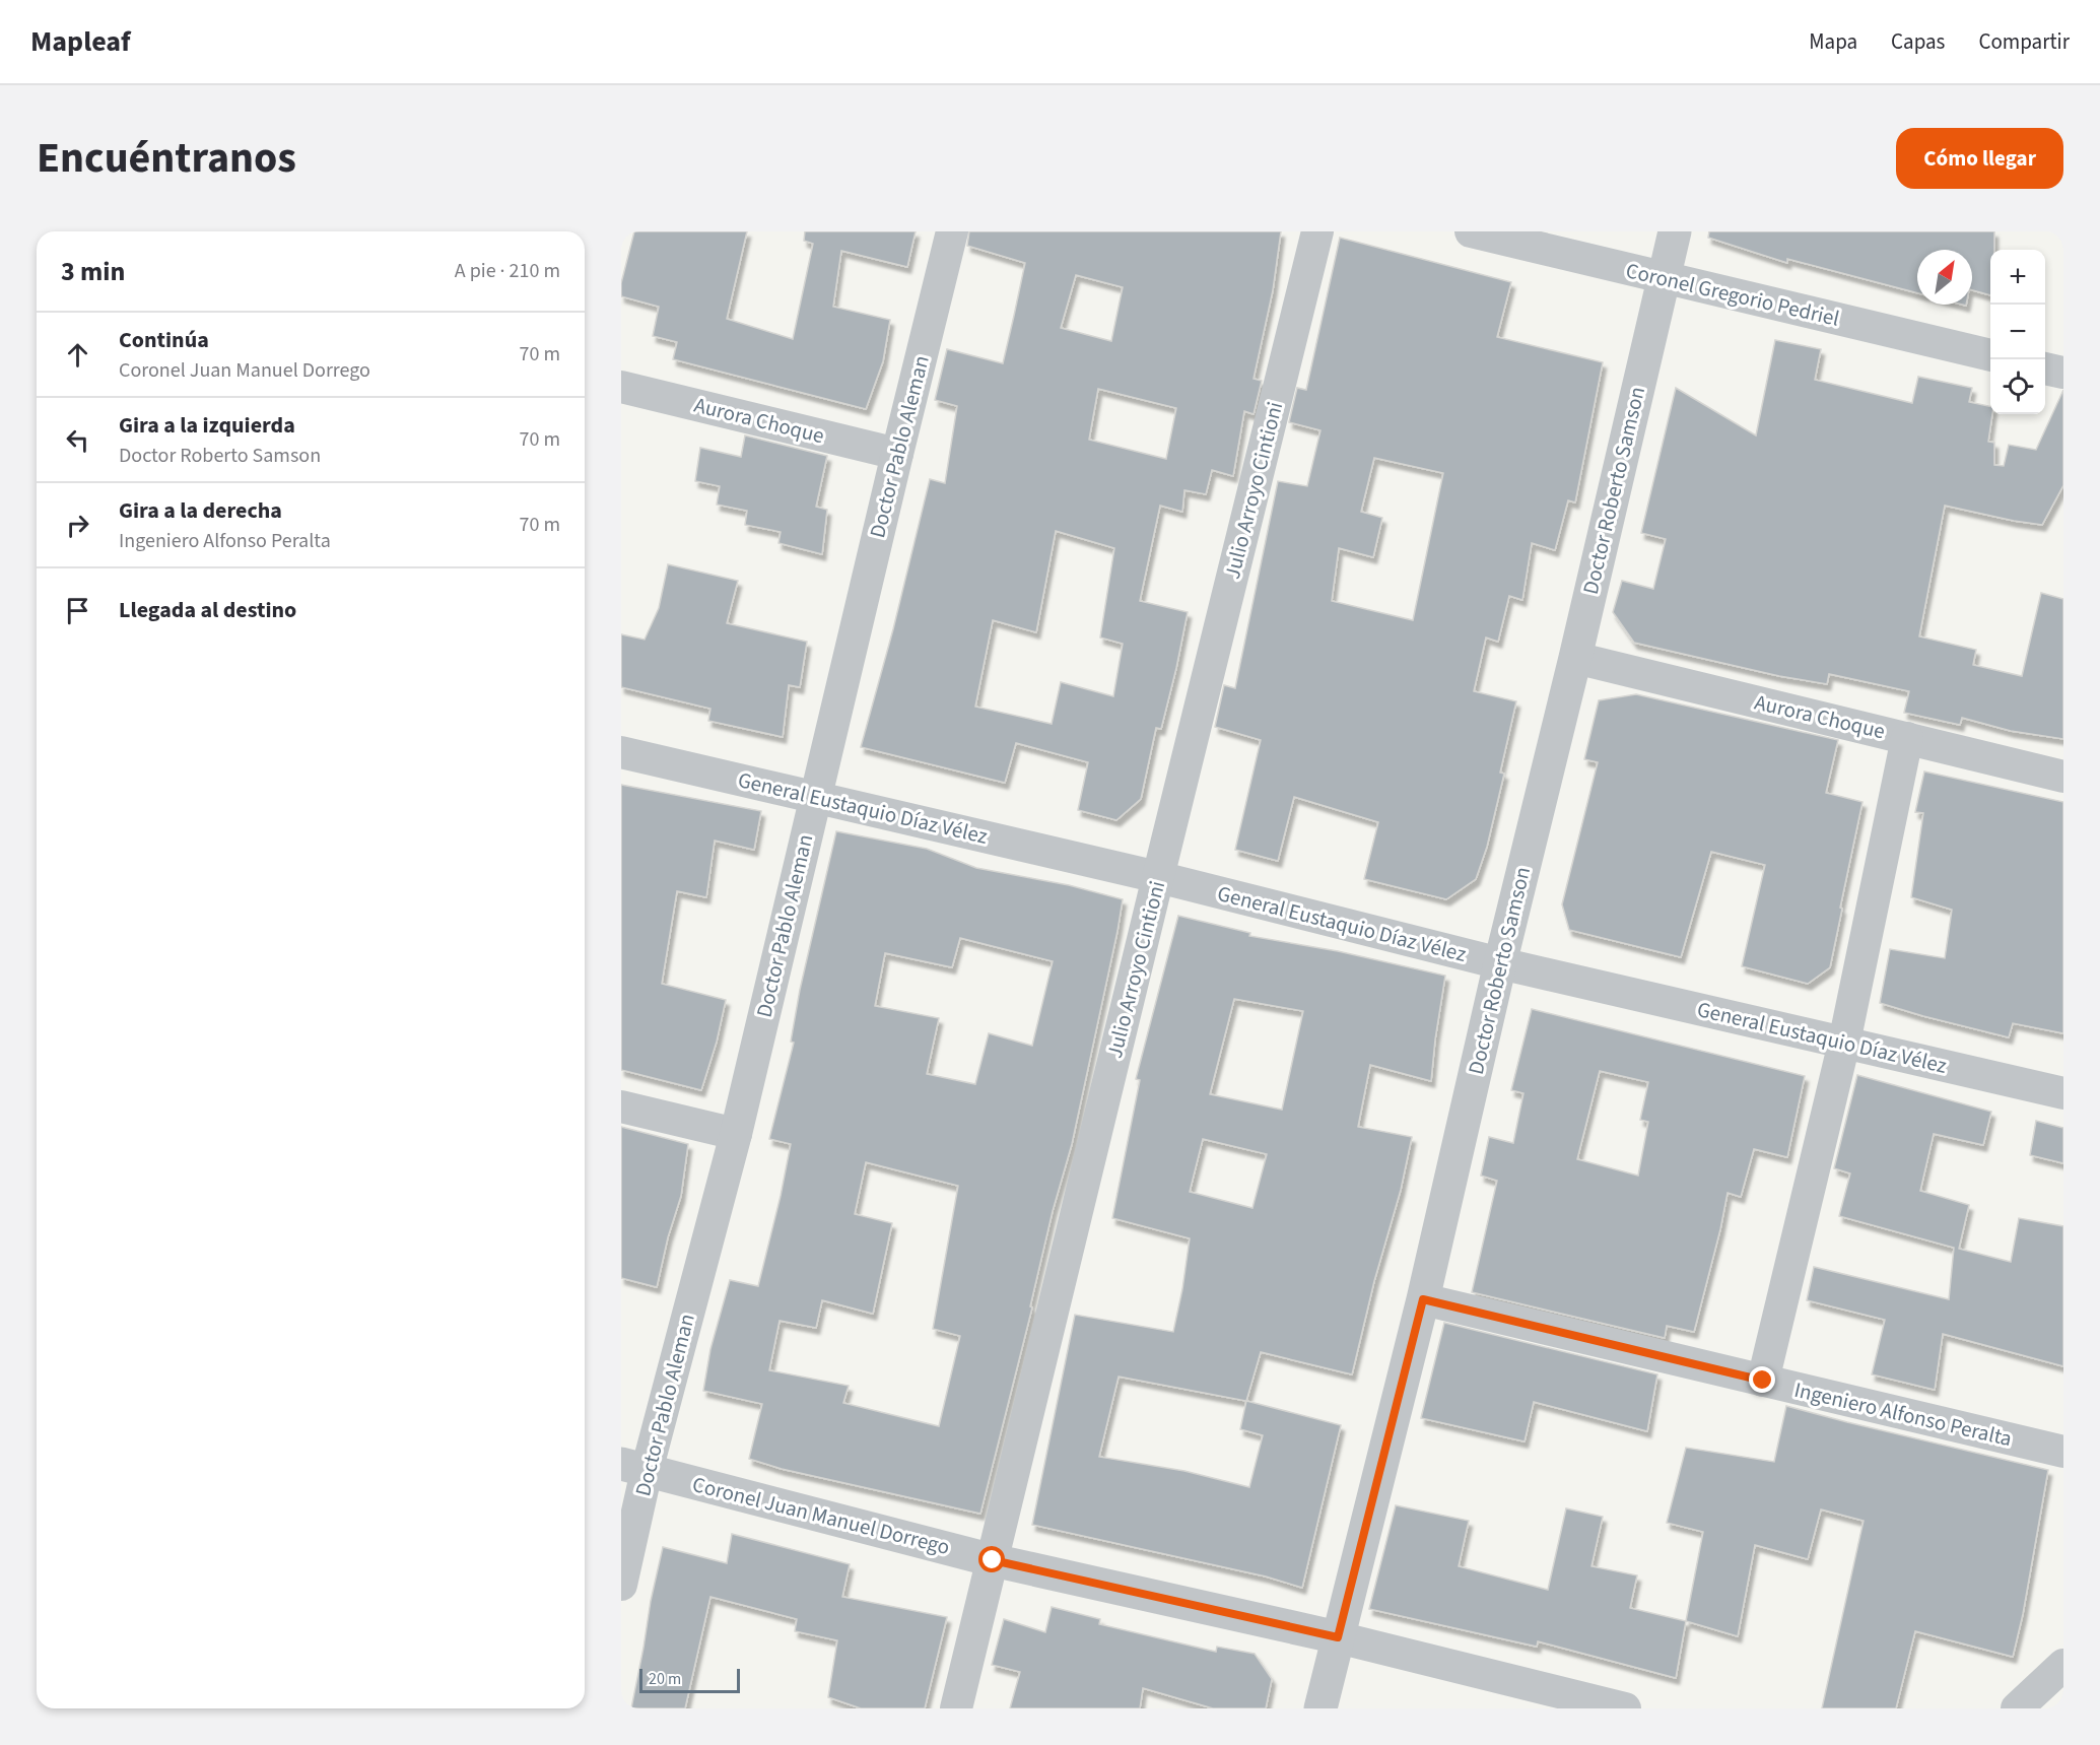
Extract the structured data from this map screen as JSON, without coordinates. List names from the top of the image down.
{
  "streets": {
    "street": [
      "Coronel Gregorio Pedriel",
      "Aurora Choque",
      "Doctor Pablo Aleman",
      "Julio Arroyo Cintioni",
      "Doctor Roberto Samson",
      "General Eustaquio Díaz Vélez",
      "Ingeniero Alfonso Peralta",
      "Coronel Juan Manuel Dorrego"
    ]
  },
  "crossings": [
    ["Coronel Gregorio Pedriel", "Doctor Roberto Samson"],
    ["Aurora Choque", "Doctor Pablo Aleman"],
    ["Aurora Choque", "Doctor Roberto Samson"],
    ["Doctor Pablo Aleman", "General Eustaquio Díaz Vélez"],
    ["Doctor Pablo Aleman", "Coronel Juan Manuel Dorrego"],
    ["Julio Arroyo Cintioni", "General Eustaquio Díaz Vélez"],
    ["Julio Arroyo Cintioni", "Coronel Juan Manuel Dorrego"],
    ["Doctor Roberto Samson", "General Eustaquio Díaz Vélez"],
    ["Doctor Roberto Samson", "Ingeniero Alfonso Peralta"],
    ["Doctor Roberto Samson", "Coronel Juan Manuel Dorrego"]
  ],
  "scale_bar": "20 m",
  "north": "top right",
  "page": {
    "header": "Mapleaf",
    "nav": ["Mapa", "Capas", "Compartir"],
    "title": "Encuéntranos",
    "buttons": "Cómo llegar",
    "heading": ["3 min", "A pie · 210 m"],
    "map_buttons": ["+", "−"],
    "list": [
      ["Continúa", "Coronel Juan Manuel Dorrego", "70 m"],
      ["Gira a la izquierda", "Doctor Roberto Samson", "70 m"],
      ["Gira a la derecha", "Ingeniero Alfonso Peralta", "70 m"],
      "Llegada al destino"
    ],
    "scale": "20 m"
  }
}
